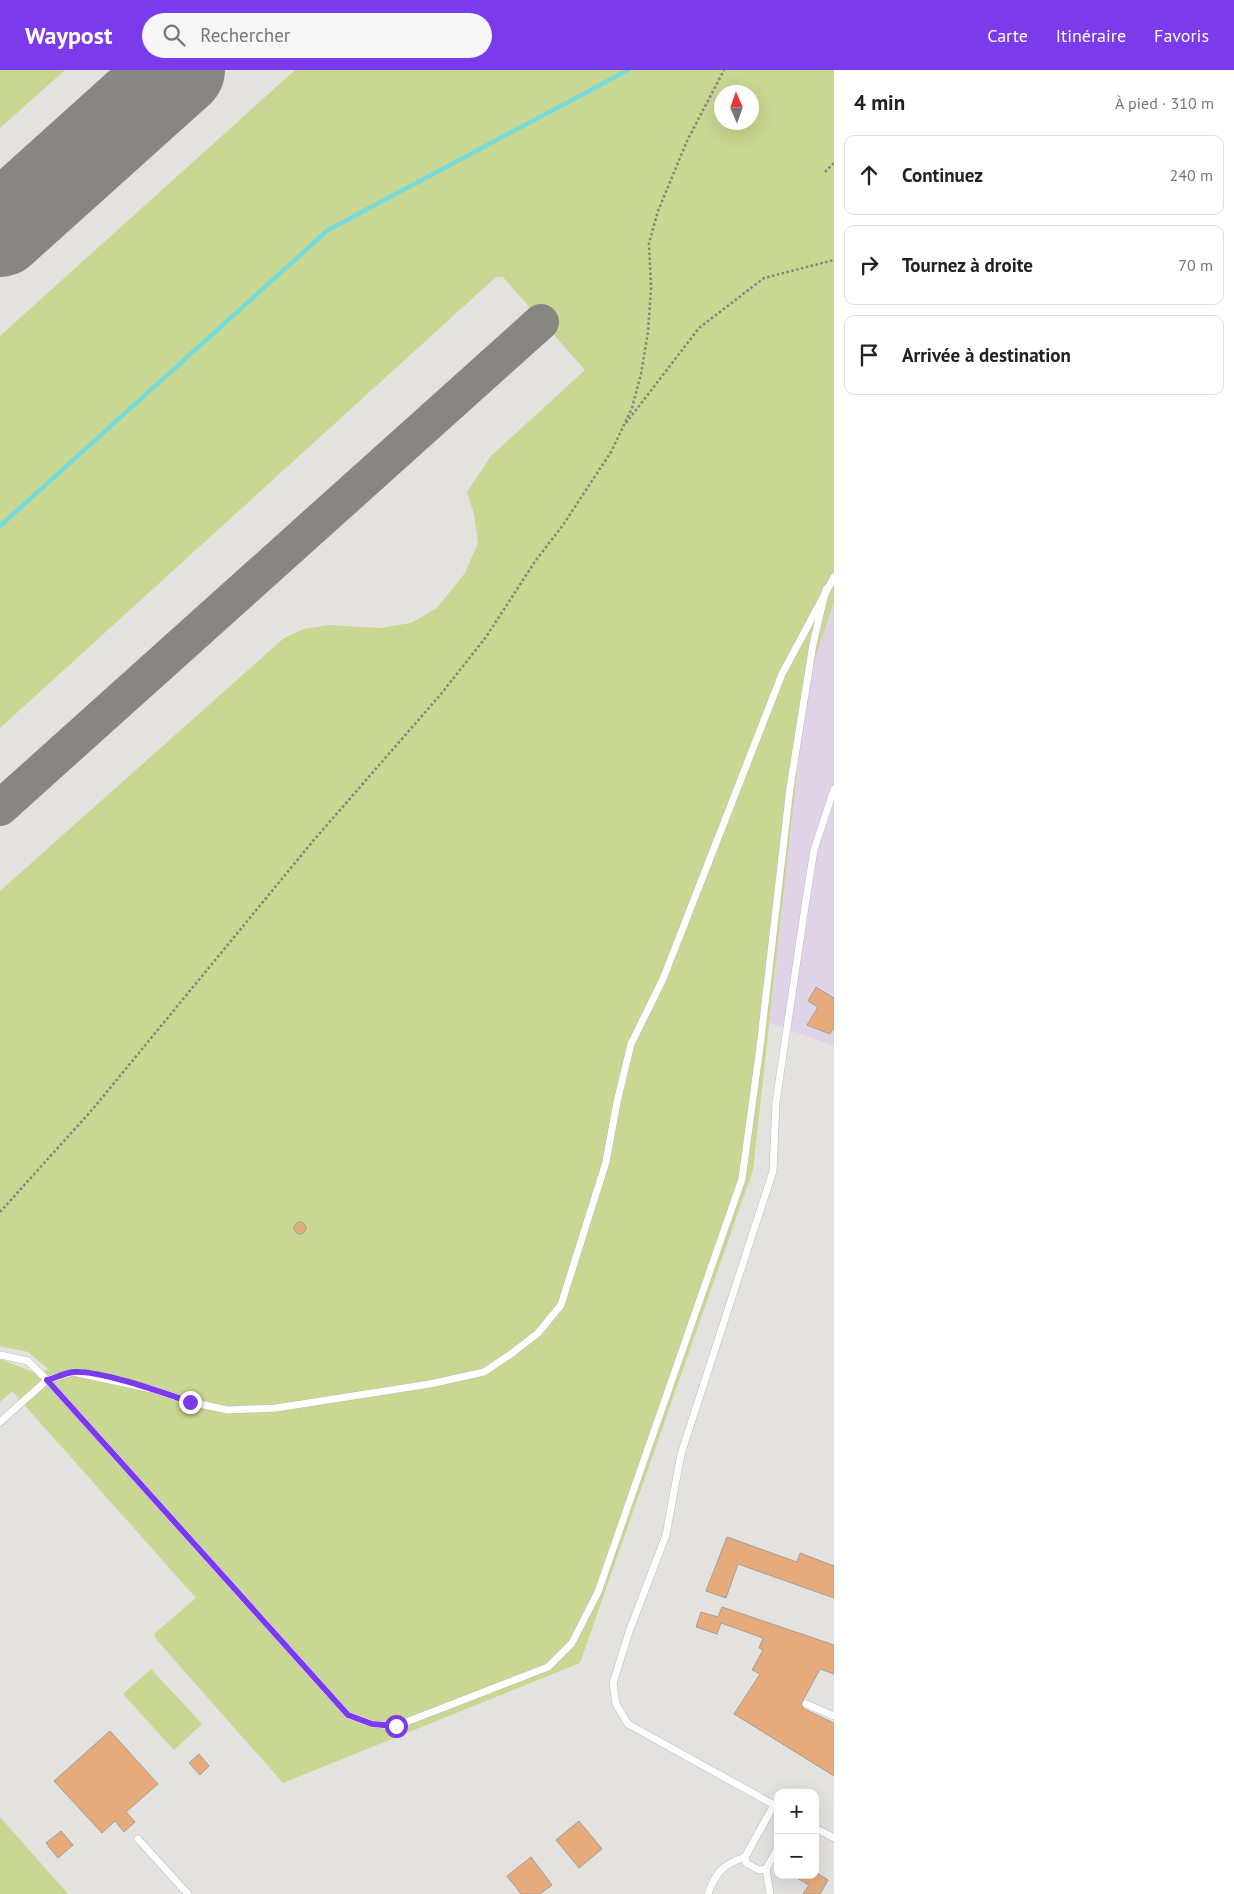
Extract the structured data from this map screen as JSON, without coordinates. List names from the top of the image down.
{
  "north": "top",
  "page": {
    "header": "Waypost",
    "search": "Rechercher",
    "nav": ["Carte", "Itinéraire", "Favoris"],
    "heading": ["4 min", "À pied · 310 m"],
    "list": [
      ["Continuez", "240 m"],
      ["Tournez à droite", "70 m"],
      "Arrivée à destination"
    ],
    "map_buttons": ["+", "−"]
  }
}
